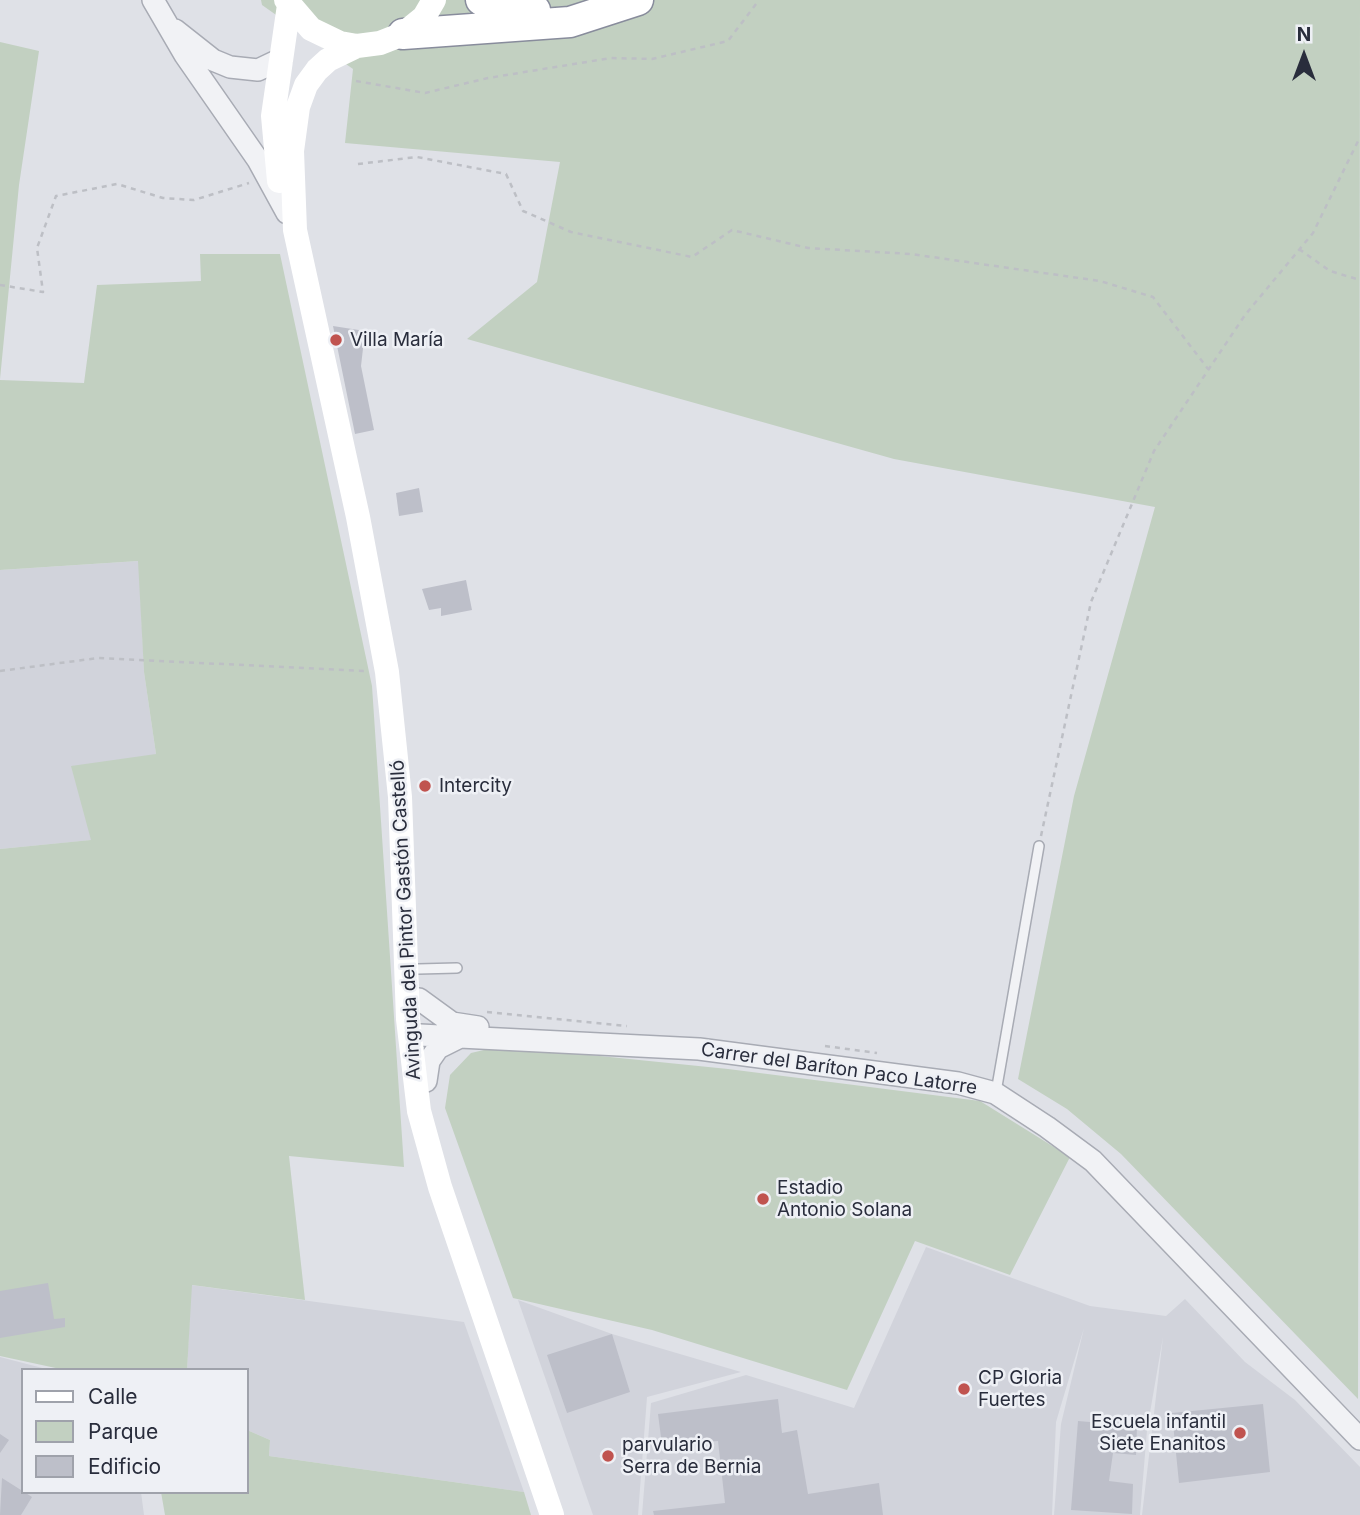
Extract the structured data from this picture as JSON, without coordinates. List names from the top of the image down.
{
  "streets": {
    "main road": ["Avinguda del Pintor Gastón Castelló"],
    "street": ["Carrer del Baríton Paco Latorre"]
  },
  "crossings": [
    ["Avinguda del Pintor Gastón Castelló", "Carrer del Baríton Paco Latorre"]
  ],
  "places": [
    "Villa María",
    "Intercity",
    "Estadio Antonio Solana",
    "CP Gloria Fuertes",
    "Escuela infantil Siete Enanitos",
    "parvulario Serra de Bernia"
  ],
  "legend": ["Calle", "Parque", "Edificio"],
  "north": "top"
}
